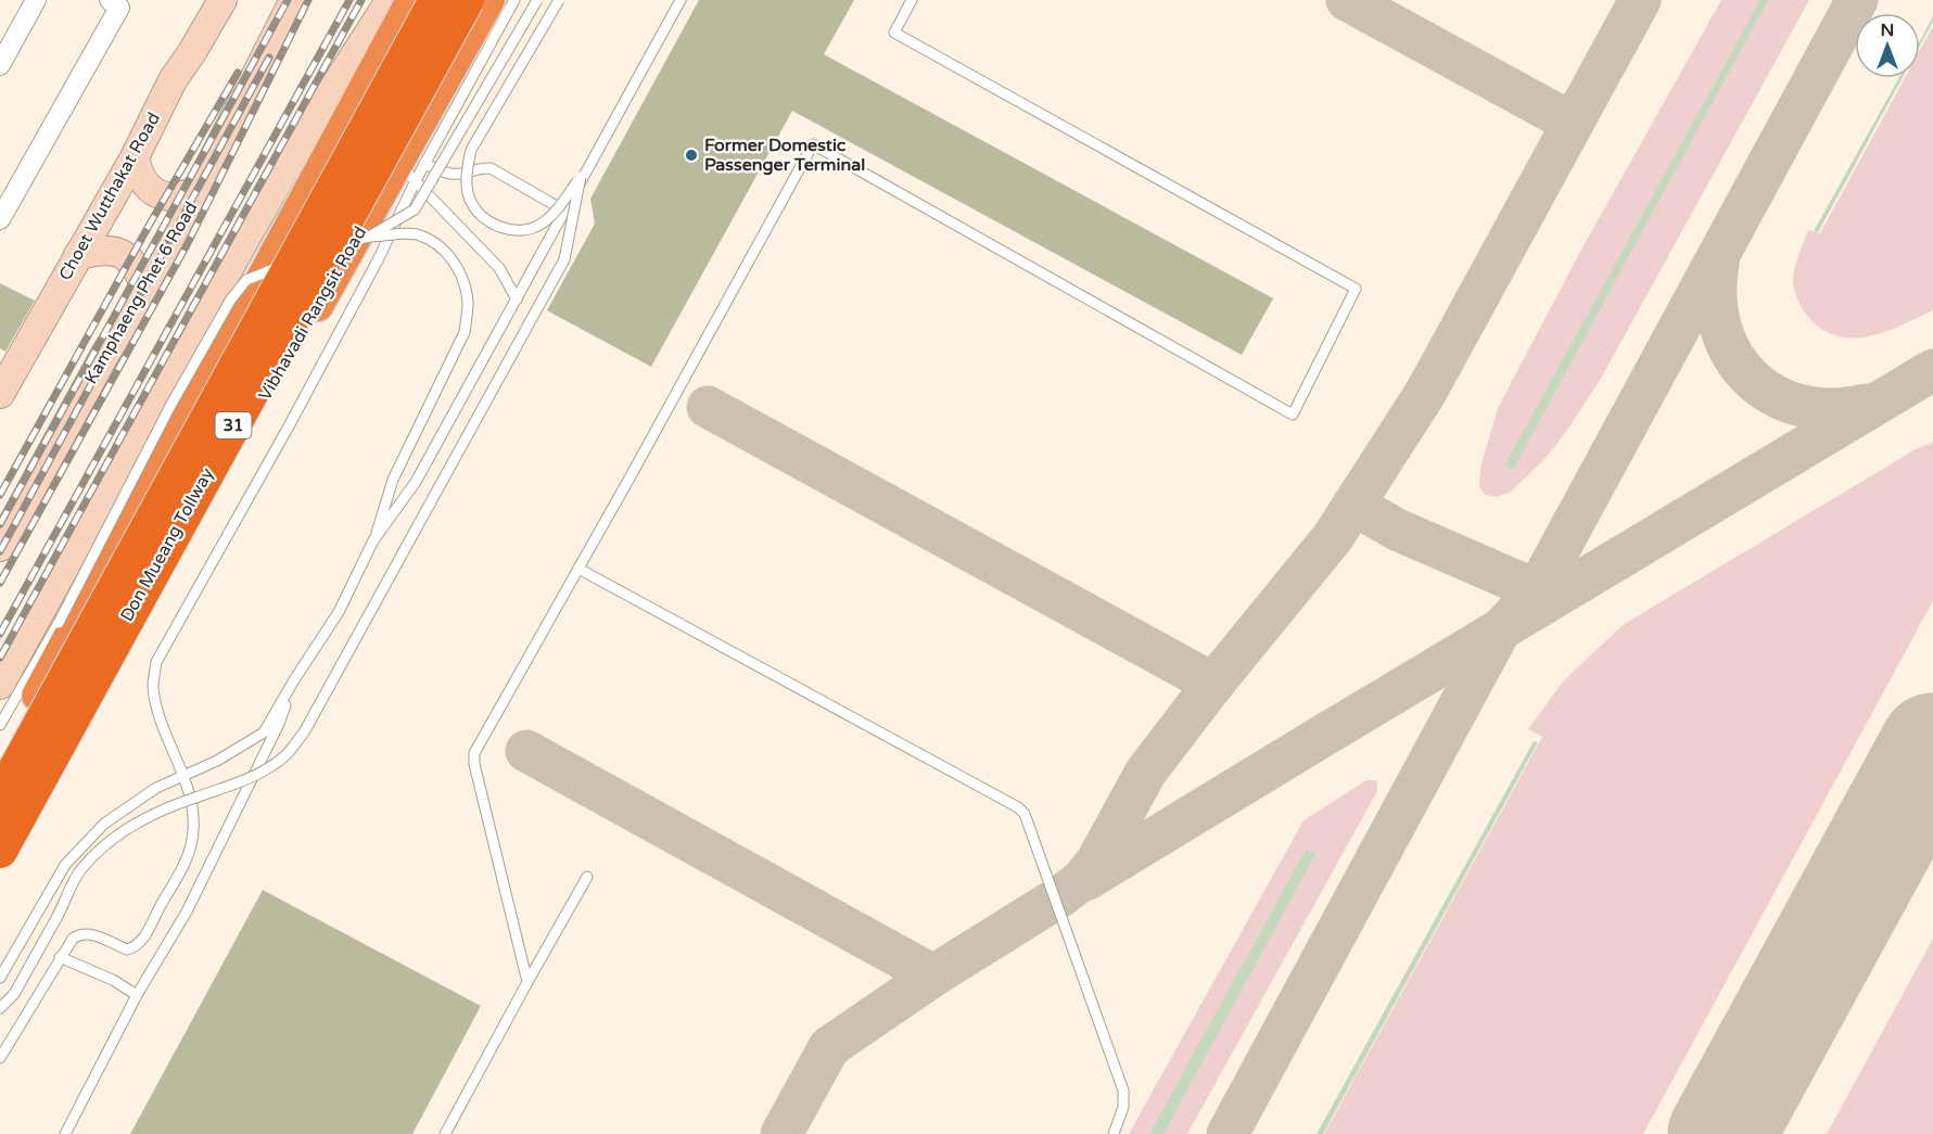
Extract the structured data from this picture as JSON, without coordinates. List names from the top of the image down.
{
  "streets": {
    "highway": ["Vibhavadi Rangsit Road", "31", "Don Mueang Tollway"],
    "main road": ["Choet Wutthakat Road", "Kamphaeng Phet 6 Road"]
  },
  "places": ["Former Domestic Passenger Terminal"],
  "north": "top"
}
